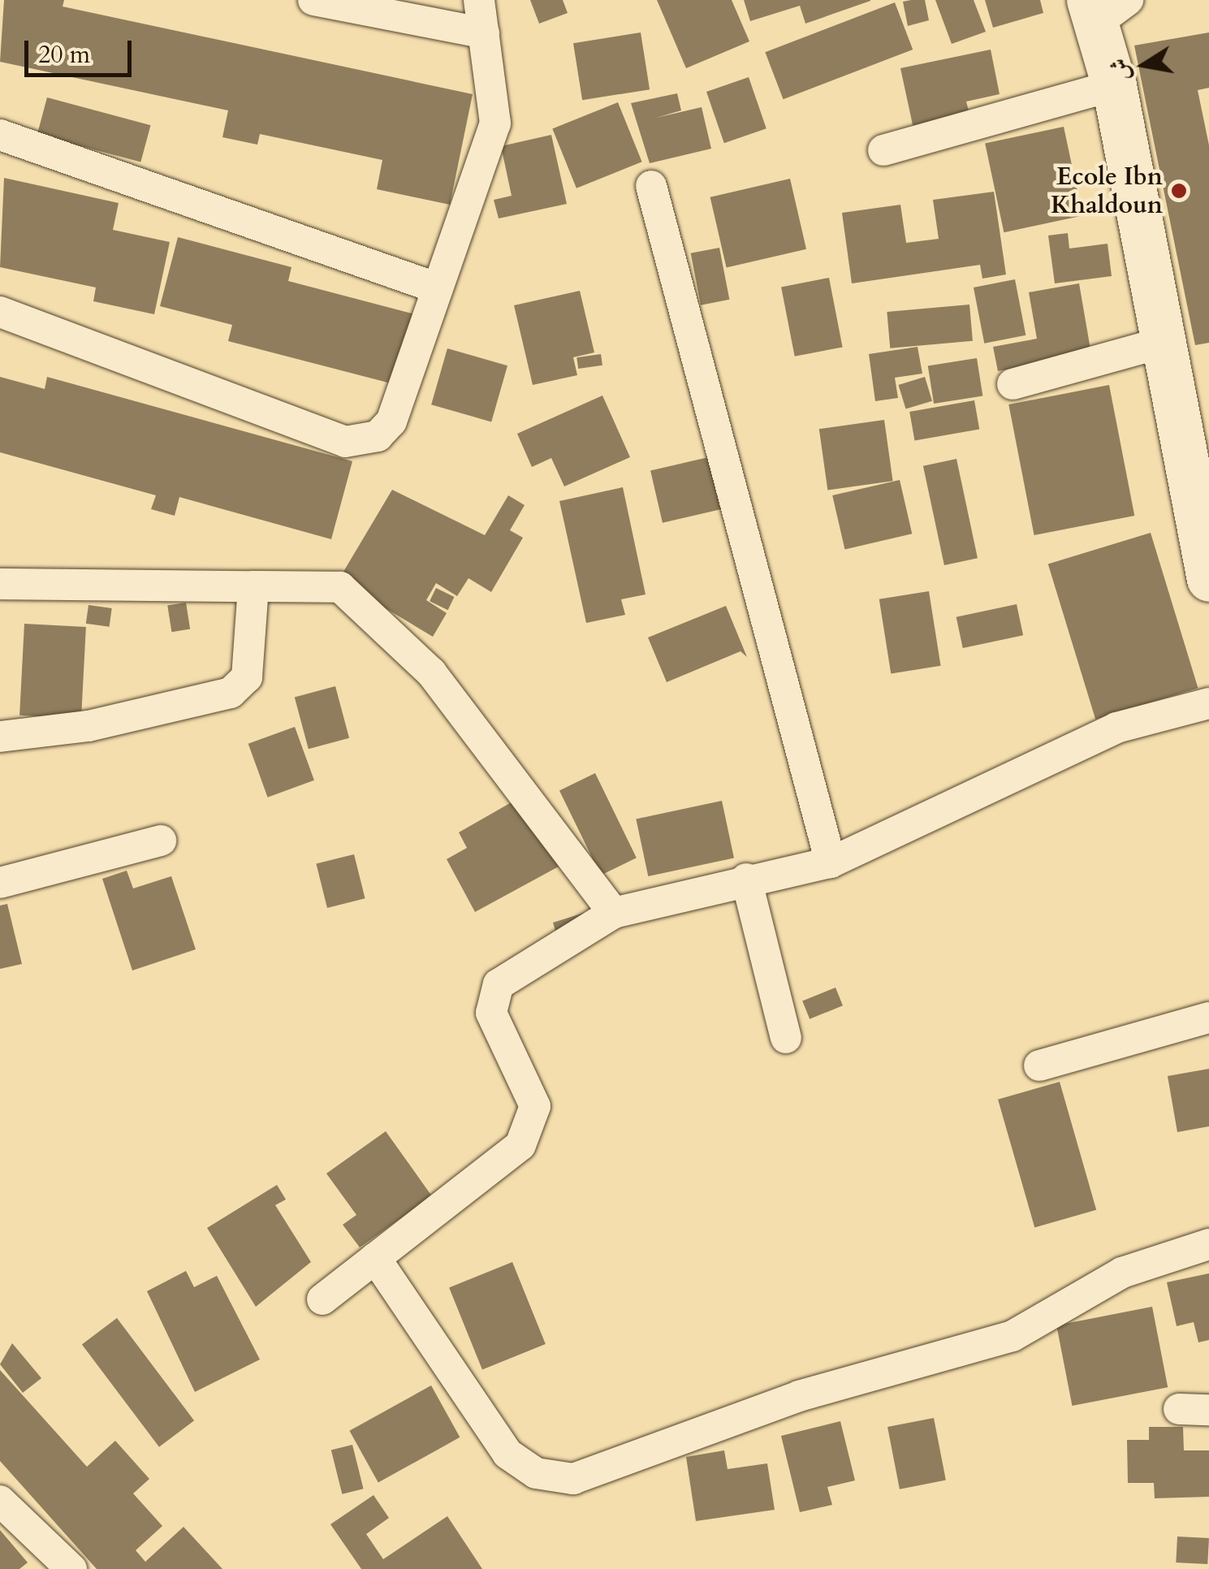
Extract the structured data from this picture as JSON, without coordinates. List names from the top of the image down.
{
  "places": ["Ecole Ibn Khaldoun"],
  "scale_bar": "20 m",
  "north": "left"
}
